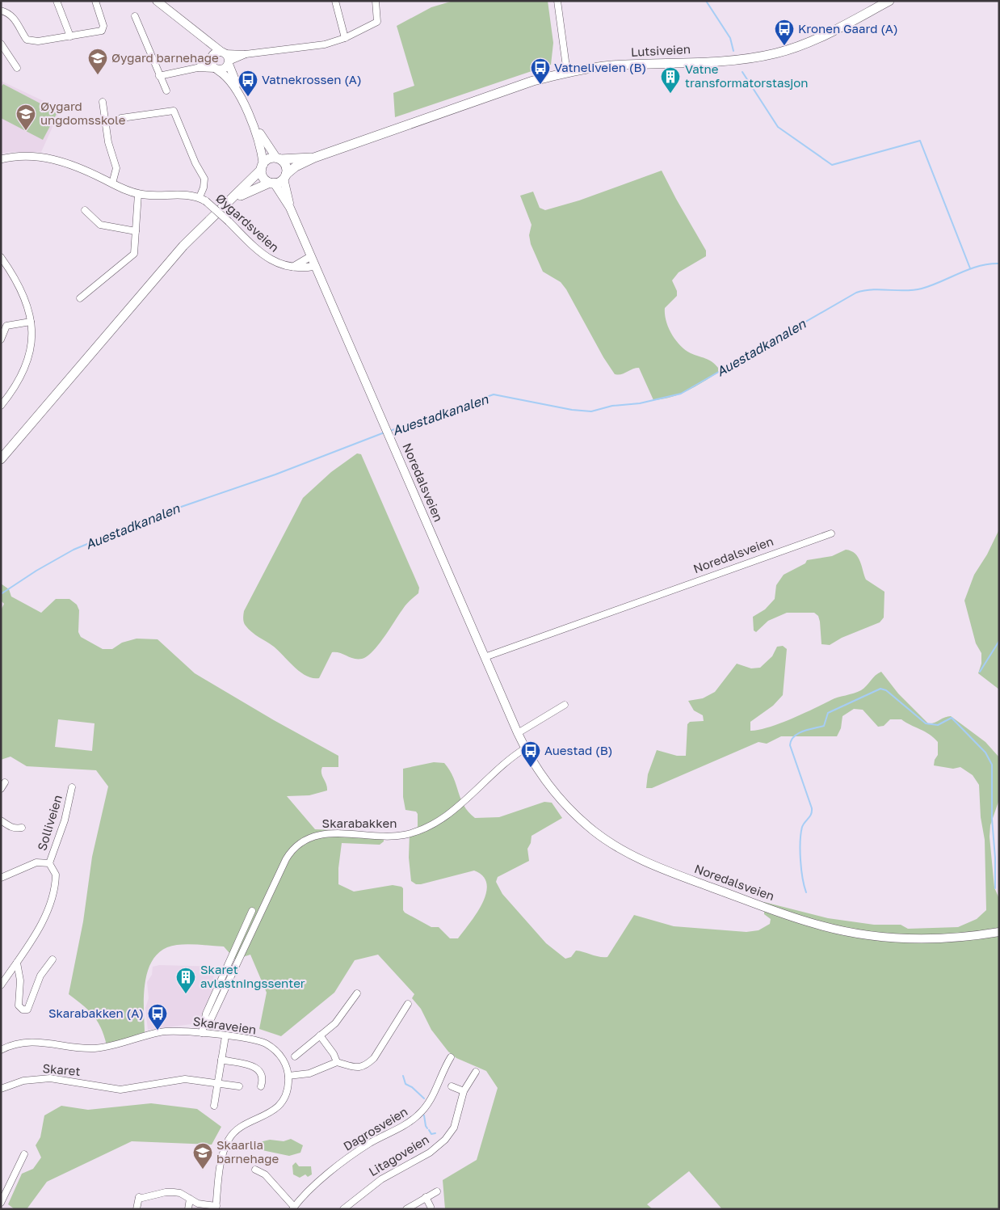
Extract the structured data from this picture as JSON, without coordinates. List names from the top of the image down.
{
  "streets": {
    "main road": ["Lutsiveien", "Noredalsveien"],
    "street": [
      "Øygardsveien",
      "Solliveien",
      "Skarabakken",
      "Skaraveien",
      "Skaret",
      "Dagrosveien",
      "Litagoveien"
    ]
  },
  "crossings": [
    ["Lutsiveien", "Noredalsveien"],
    ["Øygardsveien", "Noredalsveien"],
    ["Noredalsveien", "Skarabakken"]
  ],
  "water": ["Auestadkanalen"],
  "places": {
    "bus stop": [
      "Kronen Gaard (A)",
      "Vatneliveien (B)",
      "Vatnekrossen (A)",
      "Auestad (B)",
      "Skarabakken (A)"
    ],
    "school or university": ["Øygard barnehage", "Øygard ungdomsskole", "Skaarlia barnehage"],
    "building": ["Vatne transformatorstasjon", "Skaret avlastningssenter"]
  }
}
